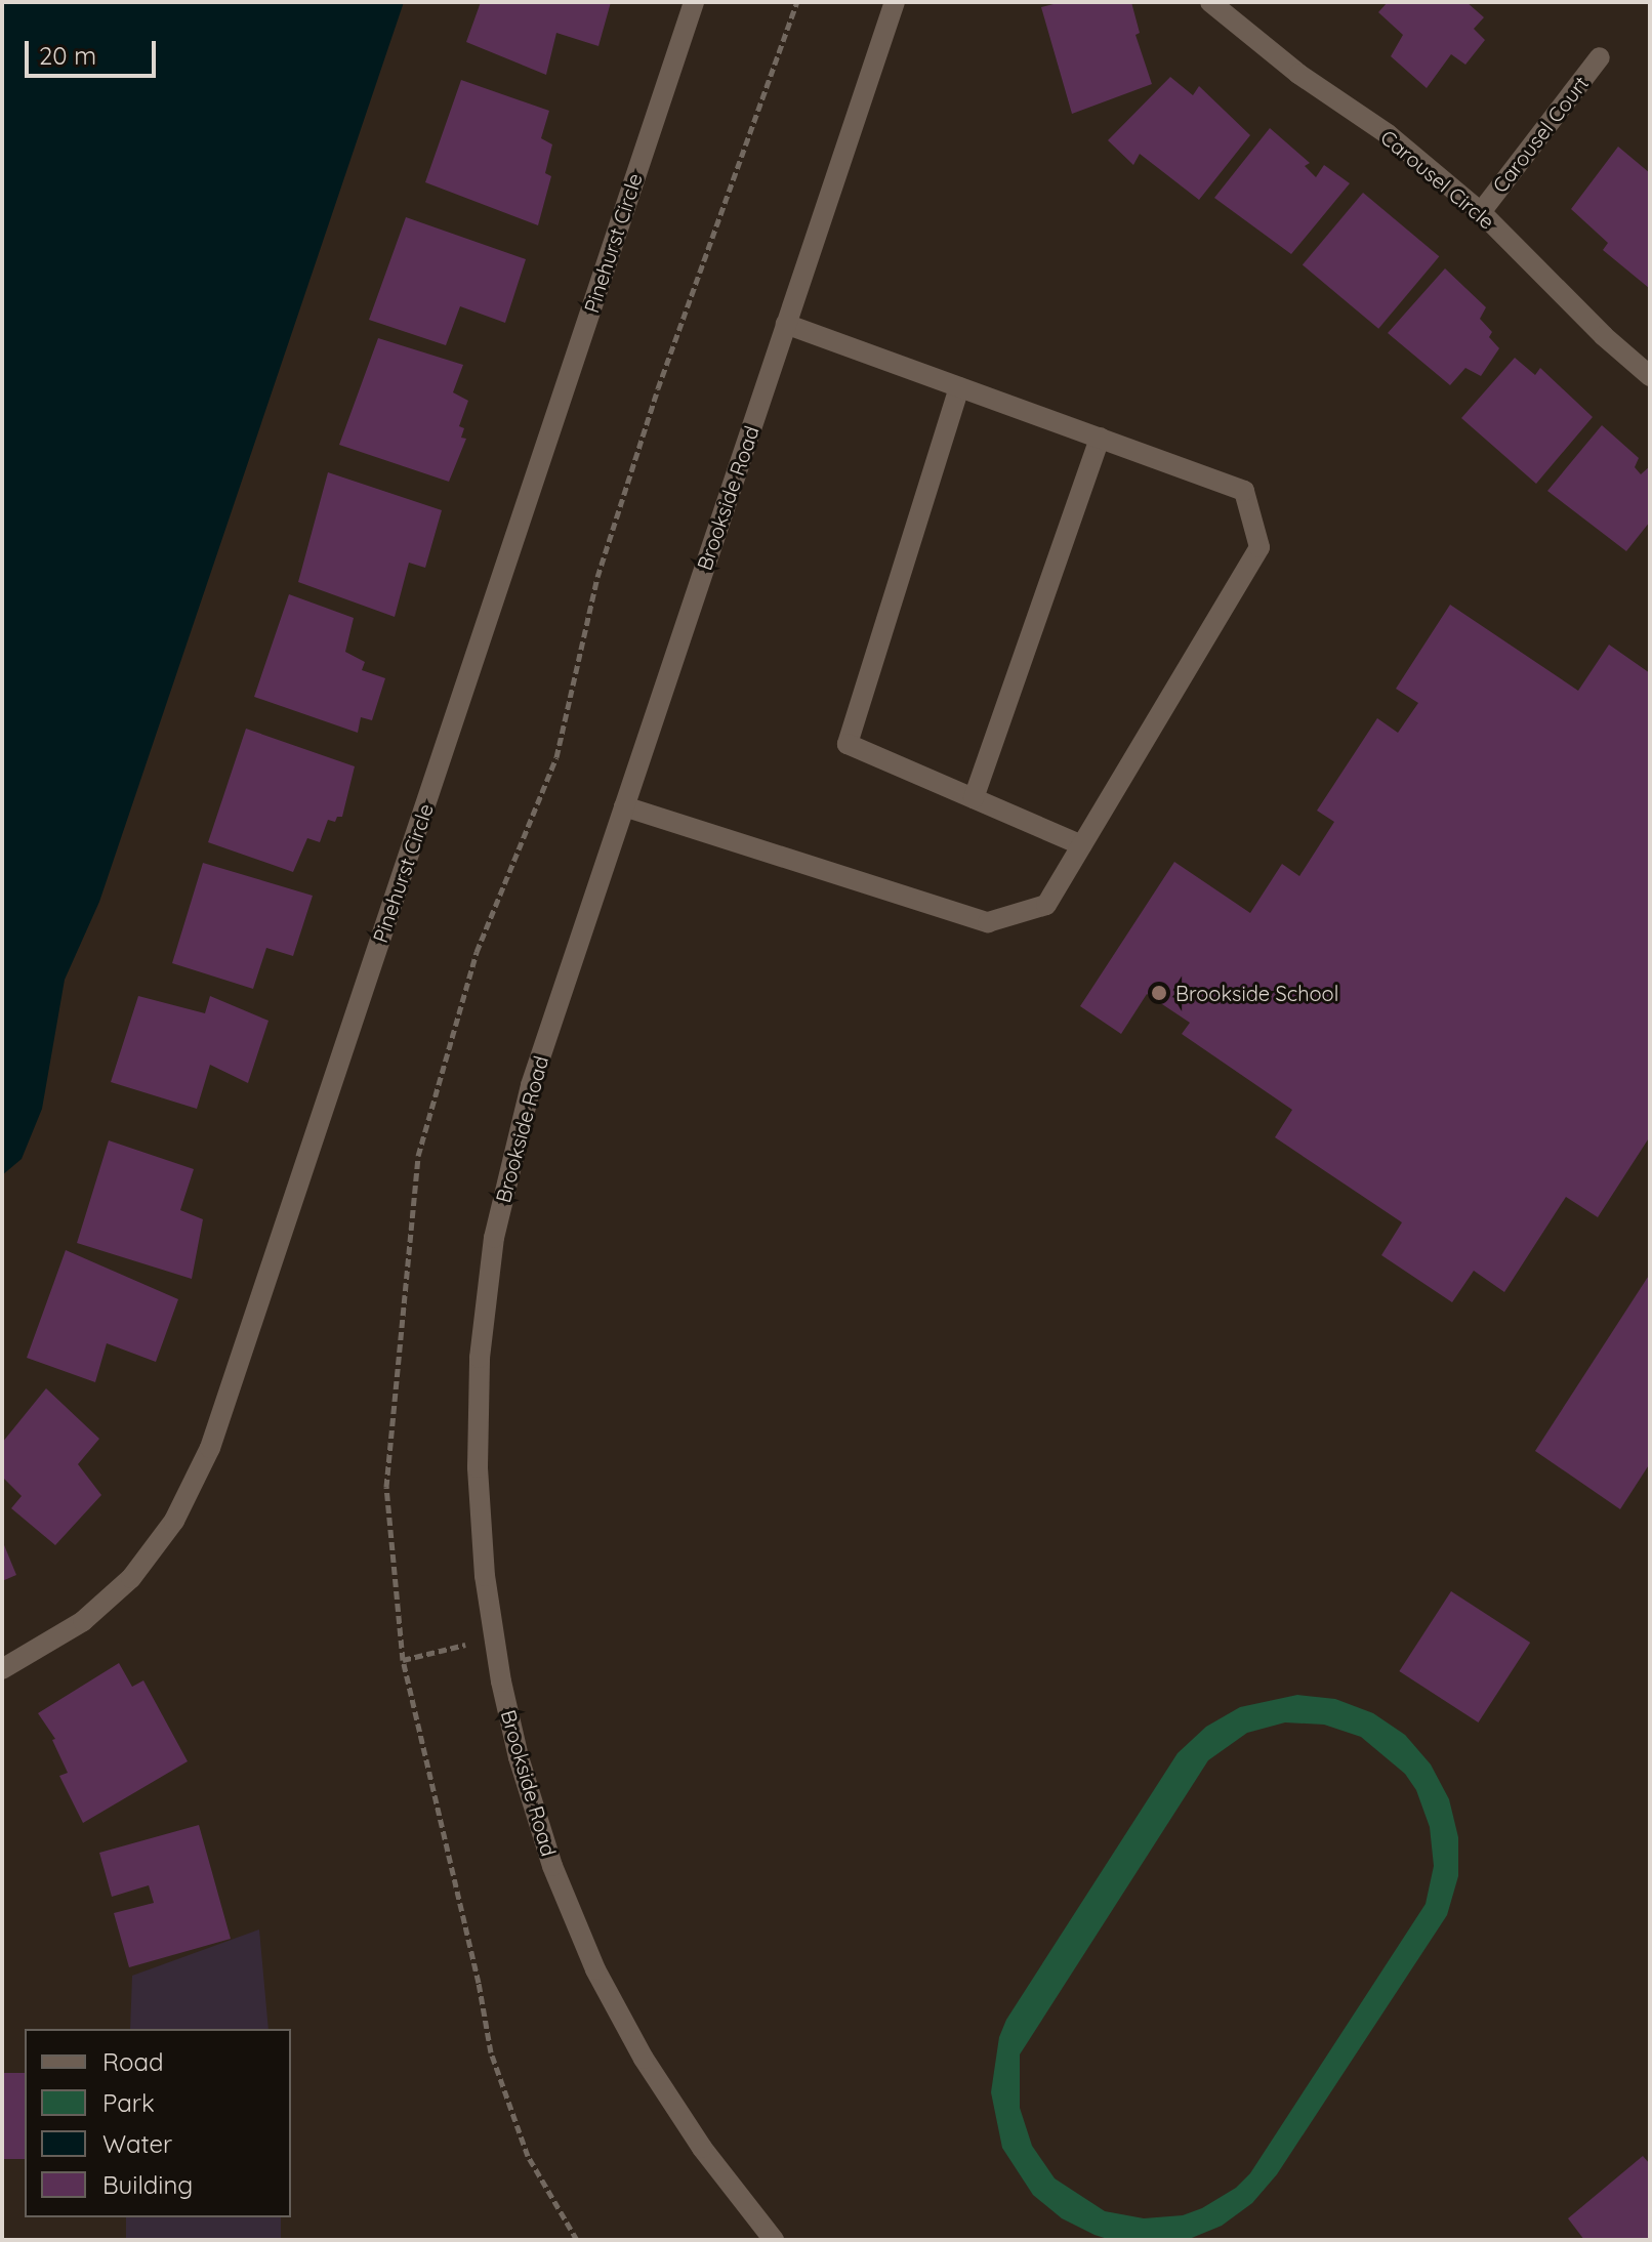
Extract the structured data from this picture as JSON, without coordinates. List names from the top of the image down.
{
  "streets": {
    "street": [
      "Carousel Court",
      "Carousel Circle",
      "Pinehurst Circle",
      "Brookside Road"
    ]
  },
  "crossings": [
    ["Carousel Court", "Carousel Circle"]
  ],
  "places": ["Brookside School"],
  "legend": [
    "Road",
    "Park",
    "Water",
    "Building"
  ],
  "scale_bar": "20 m"
}
